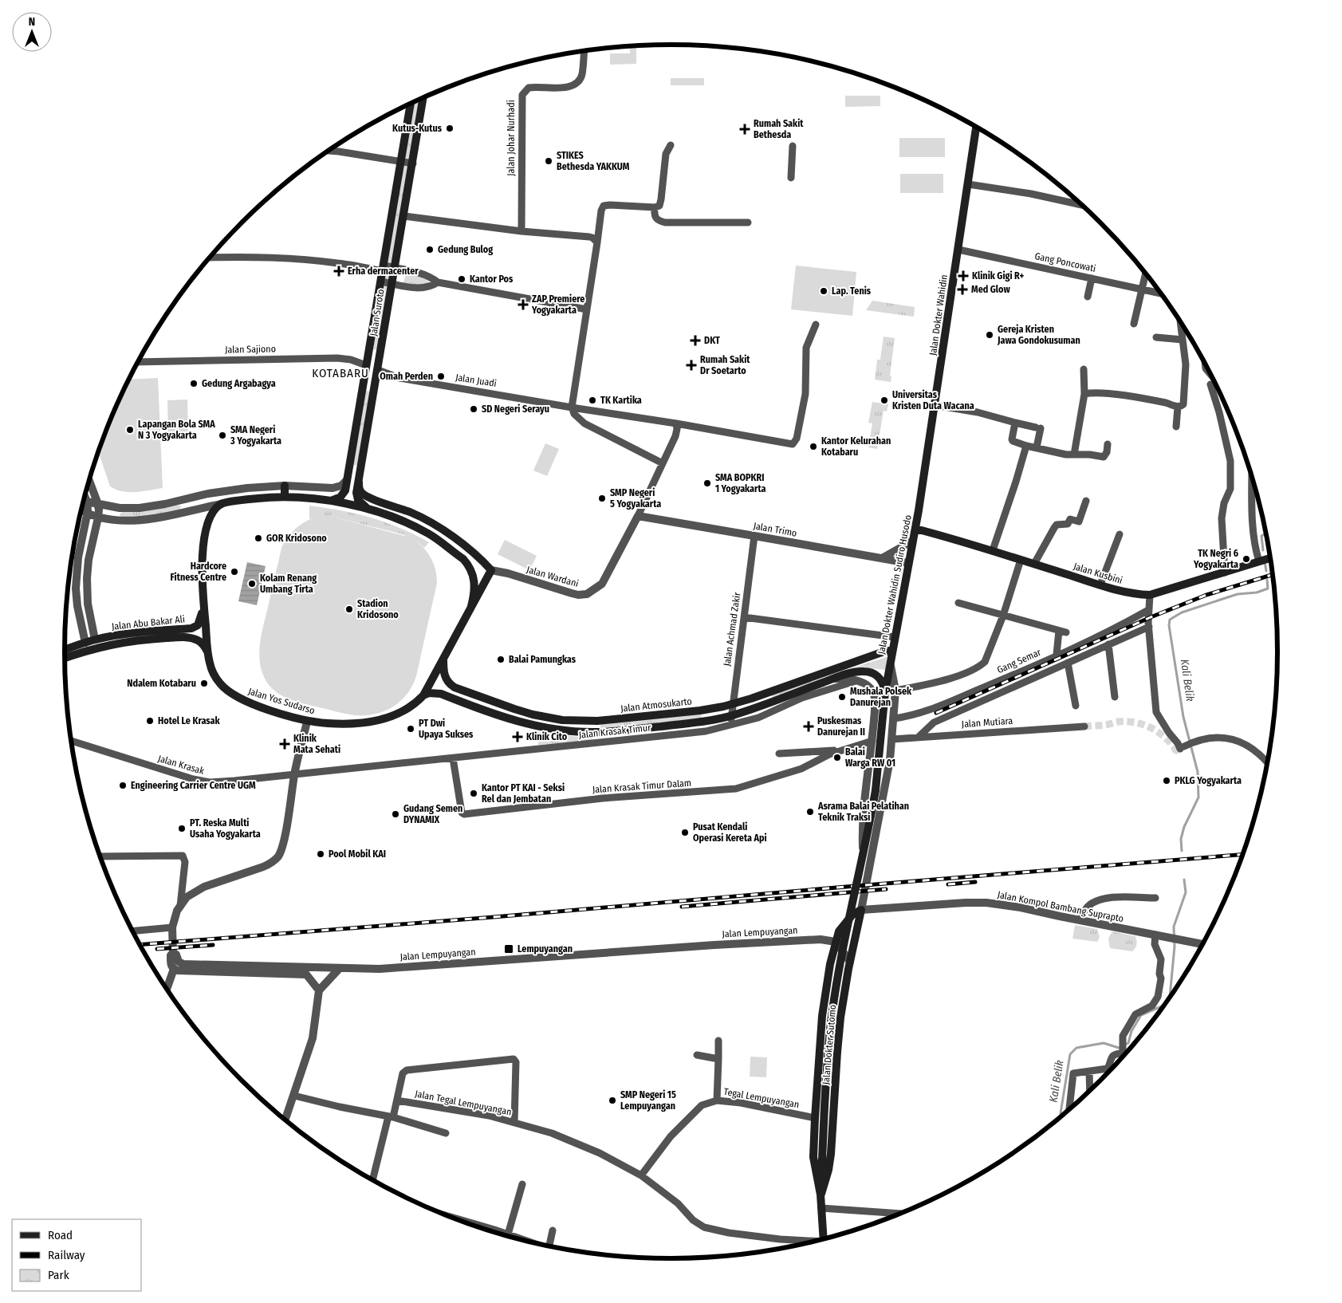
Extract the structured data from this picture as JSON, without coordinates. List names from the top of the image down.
{
  "streets": {
    "main road": [
      "Jalan Suroto",
      "Jalan Dokter Wahidin",
      "Jalan Kusbini",
      "Jalan Dokter Wahidin Sudiro Husodo",
      "Jalan Abu Bakar Ali",
      "Jalan Yos Sudarso",
      "Jalan Atmosukarto",
      "Jalan Dokter Sutomo"
    ],
    "street": [
      "Jalan Johar Nurhadi",
      "Gang Poncowati",
      "Jalan Sajiono",
      "Jalan Juadi",
      "Jalan Trimo",
      "Jalan Wardani",
      "Jalan Achmad Zakir",
      "Gang Semar",
      "Jalan Mutiara",
      "Jalan Krasak Timur",
      "Jalan Krasak",
      "Jalan Krasak Timur Dalam",
      "Jalan Kompol Bambang Suprapto",
      "Jalan Lempuyangan",
      "Tegal Lempuyangan",
      "Jalan Tegal Lempuyangan"
    ]
  },
  "crossings": [
    ["Gang Poncowati", "Jalan Dokter Wahidin"],
    ["Jalan Suroto", "Jalan Sajiono"],
    ["Jalan Suroto", "Jalan Juadi"],
    ["Jalan Dokter Wahidin", "Jalan Dokter Wahidin Sudiro Husodo"],
    ["Jalan Trimo", "Jalan Wardani"],
    ["Jalan Trimo", "Jalan Dokter Wahidin Sudiro Husodo"],
    ["Jalan Trimo", "Jalan Achmad Zakir"],
    ["Jalan Kusbini", "Jalan Dokter Wahidin Sudiro Husodo"],
    ["Jalan Wardani", "Jalan Yos Sudarso"],
    ["Jalan Dokter Wahidin Sudiro Husodo", "Gang Semar"],
    ["Jalan Dokter Wahidin Sudiro Husodo", "Jalan Atmosukarto"],
    ["Jalan Dokter Wahidin Sudiro Husodo", "Jalan Mutiara"],
    ["Jalan Dokter Wahidin Sudiro Husodo", "Jalan Krasak Timur"],
    ["Jalan Dokter Wahidin Sudiro Husodo", "Jalan Krasak Timur Dalam"],
    ["Jalan Dokter Wahidin Sudiro Husodo", "Jalan Kompol Bambang Suprapto"],
    ["Jalan Dokter Wahidin Sudiro Husodo", "Jalan Dokter Sutomo"],
    ["Jalan Abu Bakar Ali", "Jalan Yos Sudarso"],
    ["Jalan Achmad Zakir", "Jalan Atmosukarto"],
    ["Jalan Achmad Zakir", "Jalan Krasak Timur"],
    ["Jalan Yos Sudarso", "Jalan Atmosukarto"],
    ["Jalan Krasak Timur", "Jalan Krasak"],
    ["Jalan Krasak Timur", "Jalan Krasak Timur Dalam"],
    ["Jalan Kompol Bambang Suprapto", "Jalan Dokter Sutomo"],
    ["Jalan Lempuyangan", "Jalan Dokter Sutomo"],
    ["Jalan Dokter Sutomo", "Tegal Lempuyangan"],
    ["Tegal Lempuyangan", "Jalan Tegal Lempuyangan"]
  ],
  "districts": ["KOTABARU"],
  "water": ["Kali Belik"],
  "places": {
    "other": [
      "Kutus-Kutus",
      "STIKES Bethesda YAKKUM",
      "Gedung Bulog",
      "Kantor Pos",
      "Lap. Tenis",
      "Gereja Kristen Jawa Gondokusuman",
      "Omah Perden",
      "Gedung Argabagya",
      "TK Kartika",
      "Universitas Kristen Duta Wacana",
      "SD Negeri Serayu",
      "Lapangan Bola SMA N 3 Yogyakarta",
      "SMA Negeri 3 Yogyakarta",
      "Kantor Kelurahan Kotabaru",
      "SMA BOPKRI 1 Yogyakarta",
      "SMP Negeri 5 Yogyakarta",
      "GOR Kridosono",
      "TK Negri 6 Yogyakarta",
      "Hardcore Fitness Centre",
      "Kolam Renang Umbang Tirta",
      "Stadion Kridosono",
      "Balai Pamungkas",
      "Ndalem Kotabaru",
      "Mushala Polsek Danurejan",
      "Hotel Le Krasak",
      "PT Dwi Upaya Sukses",
      "Balai Warga RW 01",
      "PKLG Yogyakarta",
      "Engineering Carrier Centre UGM",
      "Kantor PT KAI - Seksi Rel dan Jembatan",
      "Asrama Balai Pelatihan Teknik Traksi",
      "Gudang Semen DYNAMIX",
      "PT. Reska Multi Usaha Yogyakarta",
      "Pusat Kendali Operasi Kereta Api",
      "Pool Mobil KAI",
      "SMP Negeri 15 Lempuyangan"
    ],
    "health": [
      "Rumah Sakit Bethesda",
      "Erha dermacenter",
      "Klinik Gigi R+",
      "Med Glow",
      "ZAP Premiere Yogyakarta",
      "DKT",
      "Rumah Sakit Dr Soetarto",
      "Puskesmas Danurejan II",
      "Klinik Cito",
      "Klinik Mata Sehati"
    ],
    "transit": ["Lempuyangan"]
  },
  "legend": ["Road", "Railway", "Park"],
  "north": "top"
}
